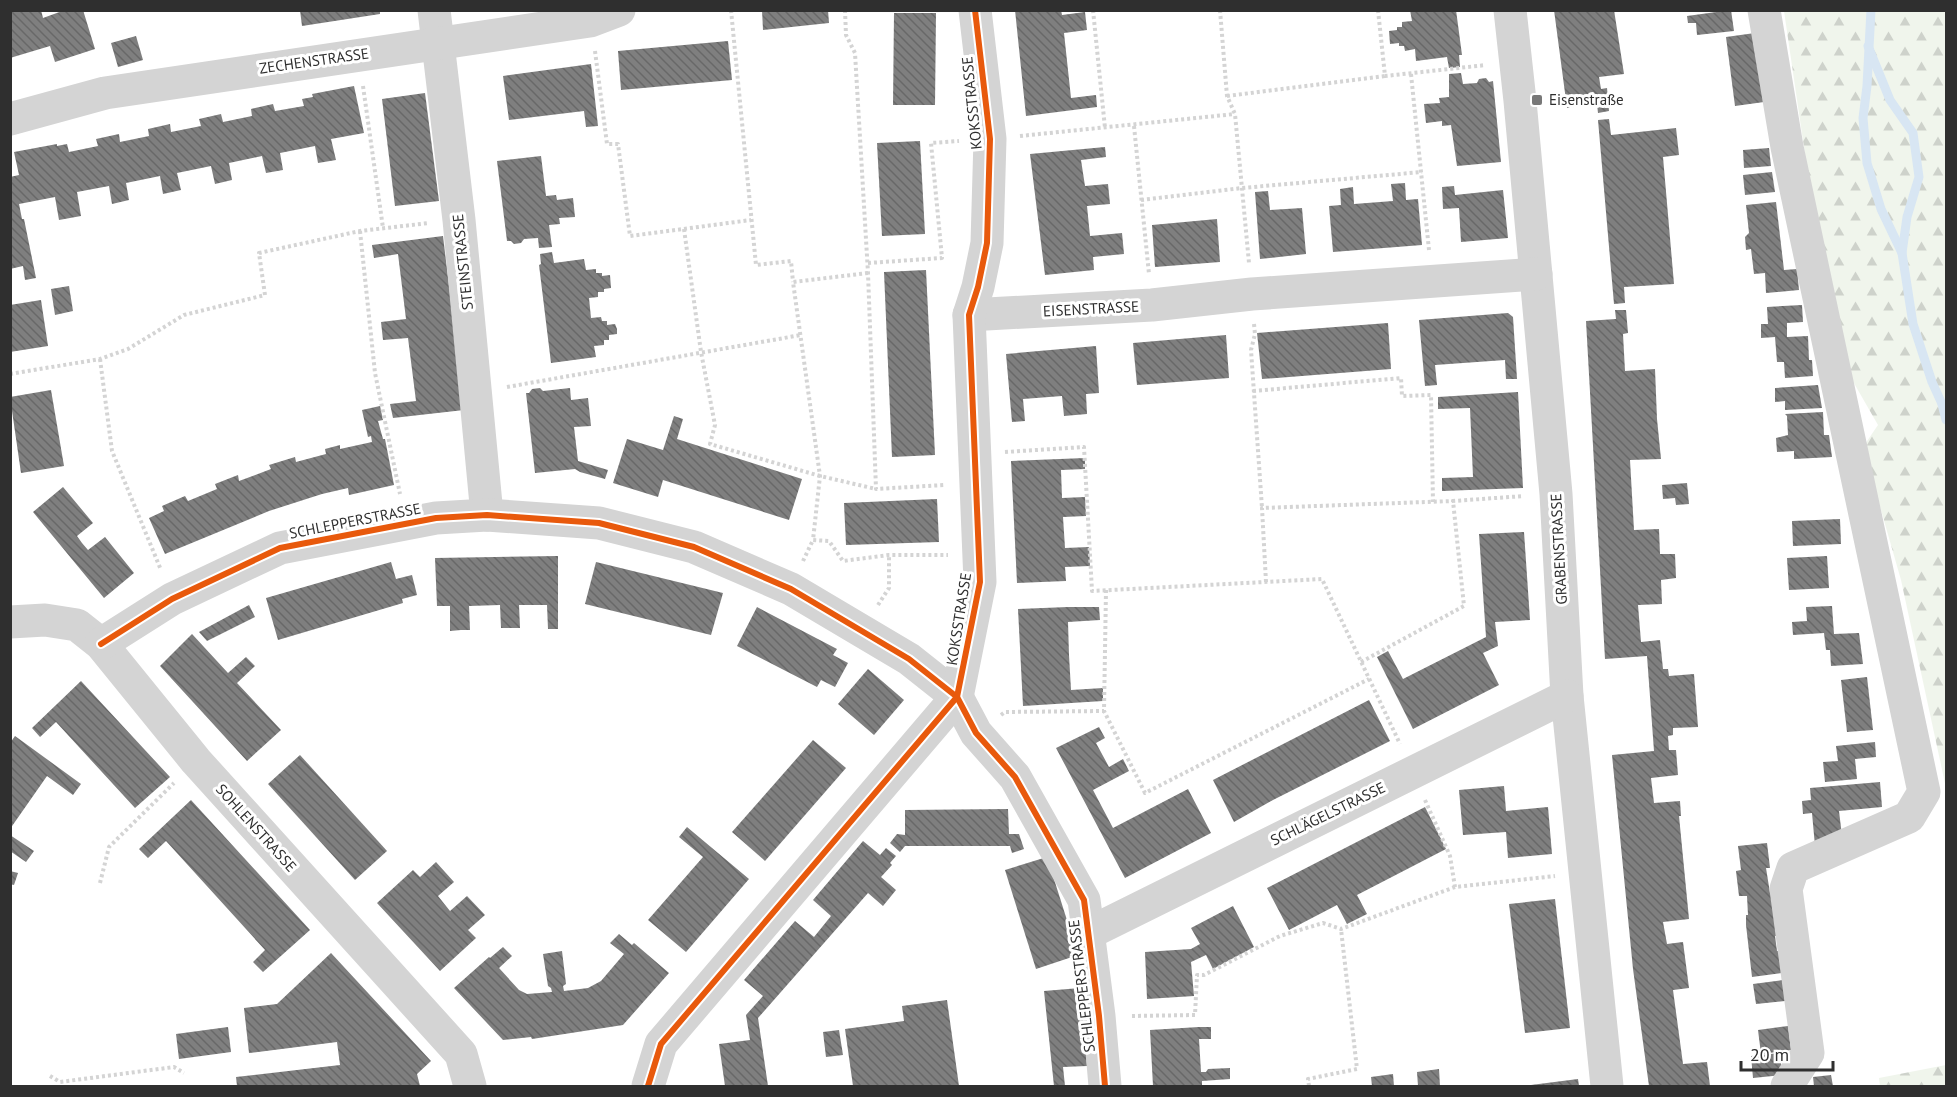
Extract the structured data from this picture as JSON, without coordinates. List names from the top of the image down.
{
  "streets": {
    "street": [
      "ZECHENSTRASSE",
      "KOKSSTRASSE",
      "STEINSTRASSE",
      "EISENSTRASSE",
      "SCHLEPPERSTRASSE",
      "GRABENSTRASSE",
      "SCHLÄGELSTRASSE",
      "SOHLENSTRASSE"
    ]
  },
  "crossings": [
    ["ZECHENSTRASSE", "STEINSTRASSE"],
    ["KOKSSTRASSE", "EISENSTRASSE"],
    ["KOKSSTRASSE", "SCHLEPPERSTRASSE"],
    ["STEINSTRASSE", "SCHLEPPERSTRASSE"],
    ["EISENSTRASSE", "GRABENSTRASSE"],
    ["SCHLEPPERSTRASSE", "SCHLÄGELSTRASSE"],
    ["SCHLEPPERSTRASSE", "SOHLENSTRASSE"],
    ["GRABENSTRASSE", "SCHLÄGELSTRASSE"]
  ],
  "places": {
    "transit": ["Eisenstraße"]
  },
  "scale_bar": "20 m"
}
